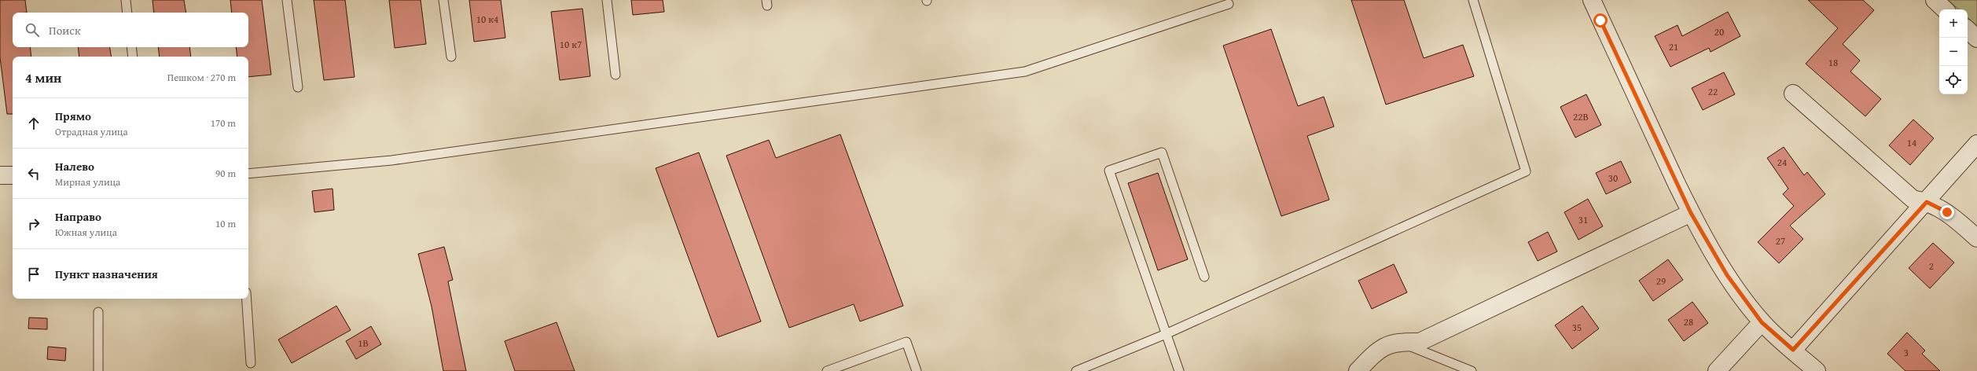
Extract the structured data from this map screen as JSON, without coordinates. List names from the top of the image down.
{
  "house_numbers": [
    "10 к4",
    "20",
    "10 к7",
    "21",
    "18",
    "22",
    "22В",
    "14",
    "24",
    "30",
    "31",
    "27",
    "2",
    "29",
    "28",
    "35",
    "1В",
    "3"
  ],
  "page": {
    "map_buttons": ["+", "−"],
    "search": "Поиск",
    "heading": ["4 мин", "Пешком · 270 m"],
    "list": [
      ["Прямо", "Отрадная улица", "170 m"],
      ["Налево", "Мирная улица", "90 m"],
      ["Направо", "Южная улица", "10 m"],
      "Пункт назначения"
    ]
  }
}
